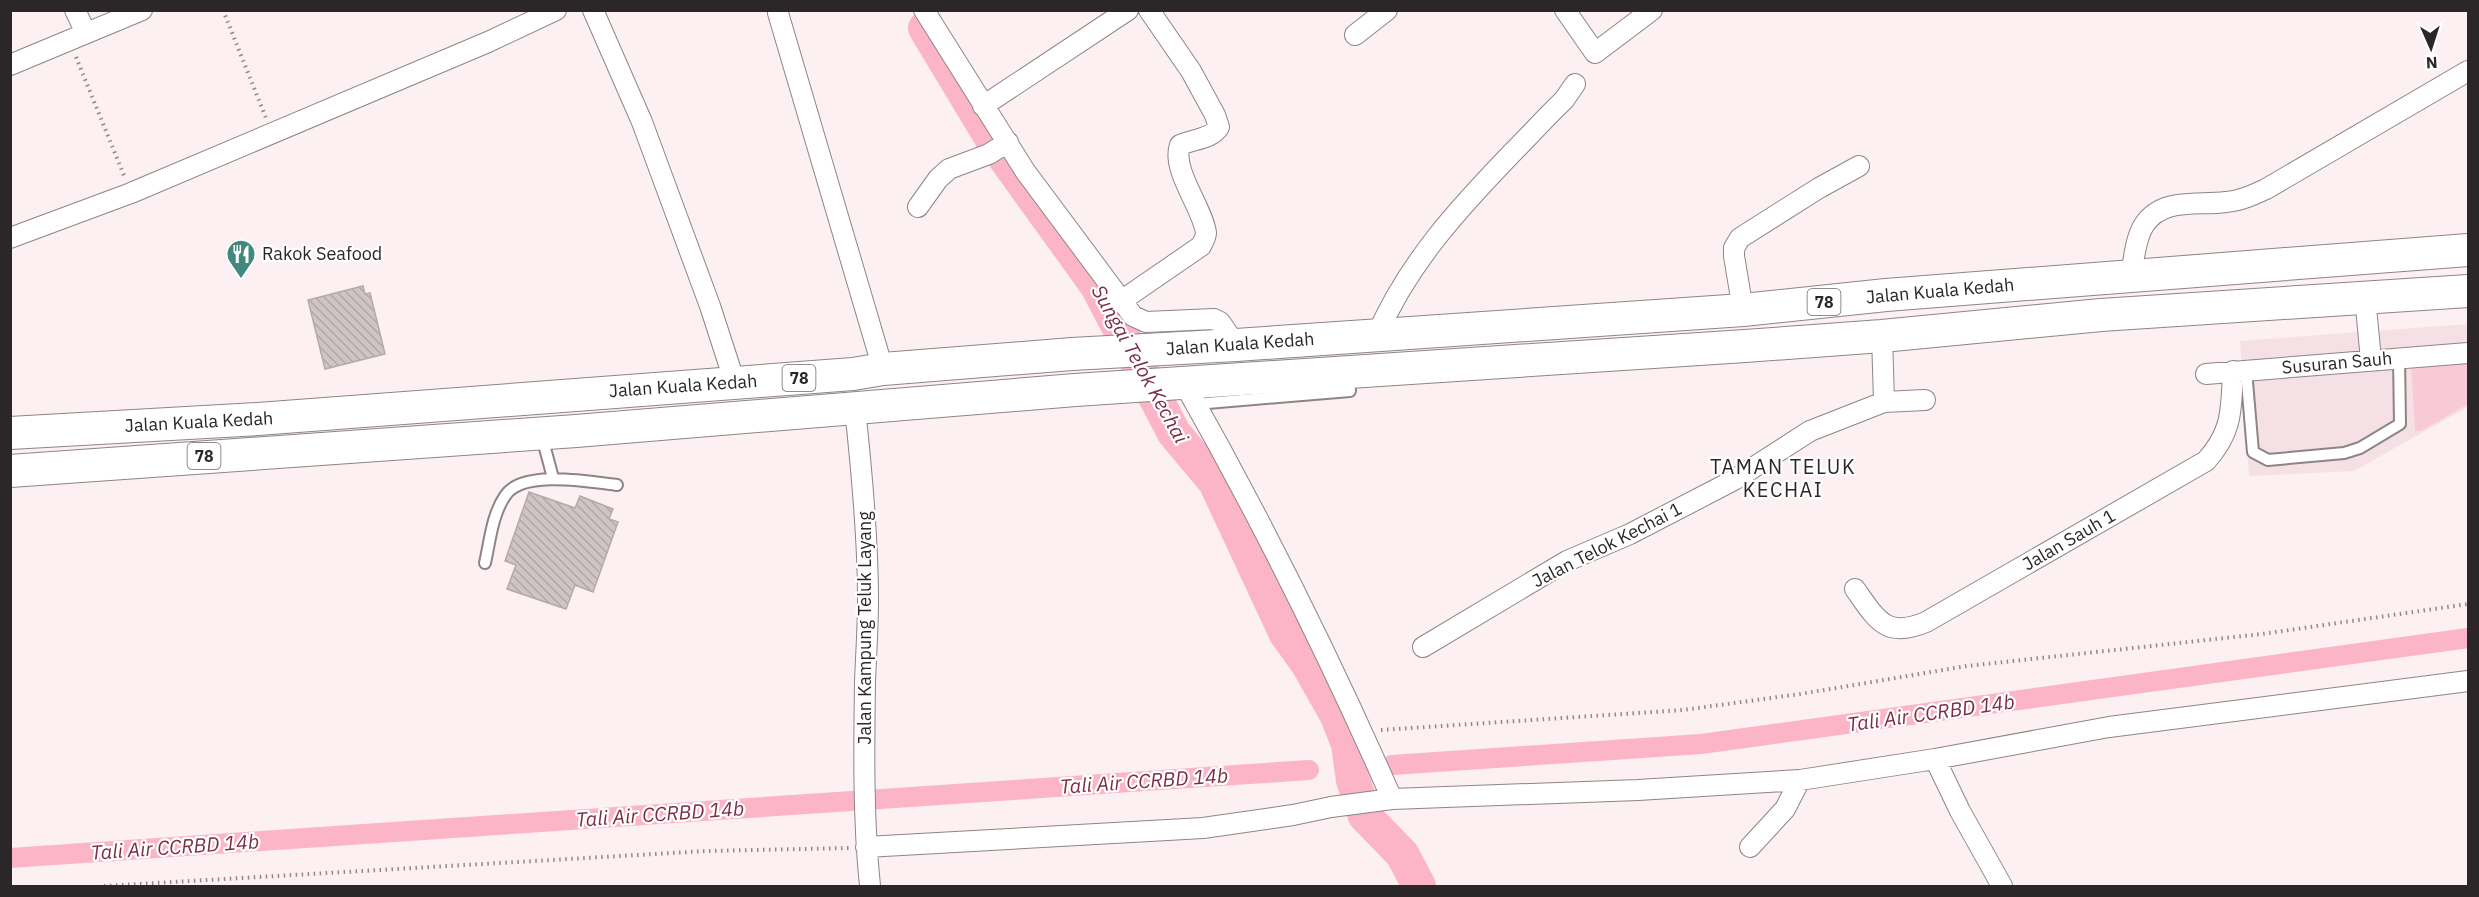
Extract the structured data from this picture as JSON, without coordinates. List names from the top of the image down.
{
  "streets": {
    "main road": ["Jalan Kuala Kedah", "78"],
    "street": [
      "Susuran Sauh",
      "Jalan Sauh 1",
      "Jalan Telok Kechai 1",
      "Jalan Kampung Teluk Layang"
    ]
  },
  "crossings": [
    ["Jalan Kuala Kedah", "Jalan Kampung Teluk Layang"],
    ["Susuran Sauh", "Jalan Sauh 1"]
  ],
  "districts": ["TAMAN TELUK KECHAI"],
  "water": ["Sungai Telok Kechai", "Tali Air CCRBD 14b"],
  "places": {
    "restaurant": ["Rakok Seafood"]
  },
  "north": "bottom"
}
